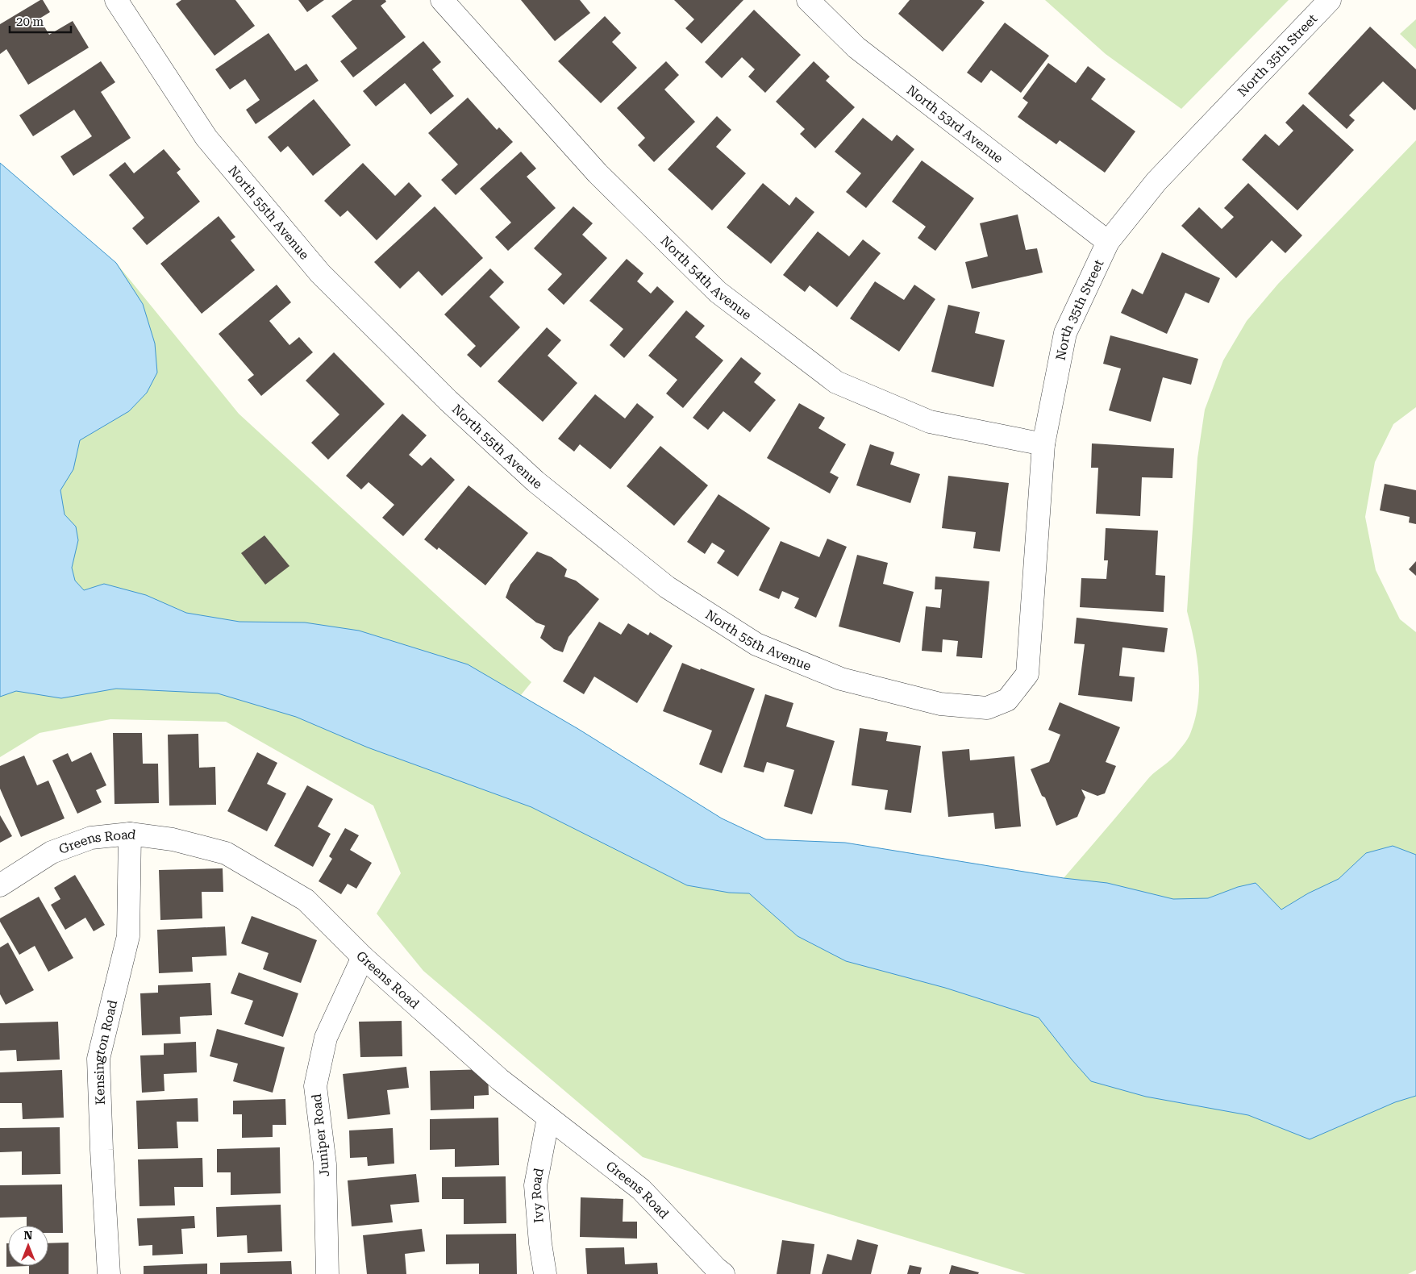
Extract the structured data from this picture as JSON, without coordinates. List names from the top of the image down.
{
  "streets": {
    "street": [
      "North 35th Street",
      "North 53rd Avenue",
      "North 55th Avenue",
      "North 54th Avenue",
      "Greens Road",
      "Kensington Road",
      "Juniper Road",
      "Ivy Road"
    ]
  },
  "crossings": [
    ["North 35th Street", "North 53rd Avenue"],
    ["North 35th Street", "North 55th Avenue"],
    ["North 35th Street", "North 54th Avenue"],
    ["Greens Road", "Kensington Road"],
    ["Greens Road", "Juniper Road"],
    ["Greens Road", "Ivy Road"]
  ],
  "scale_bar": "20 m",
  "north": "top"
}
